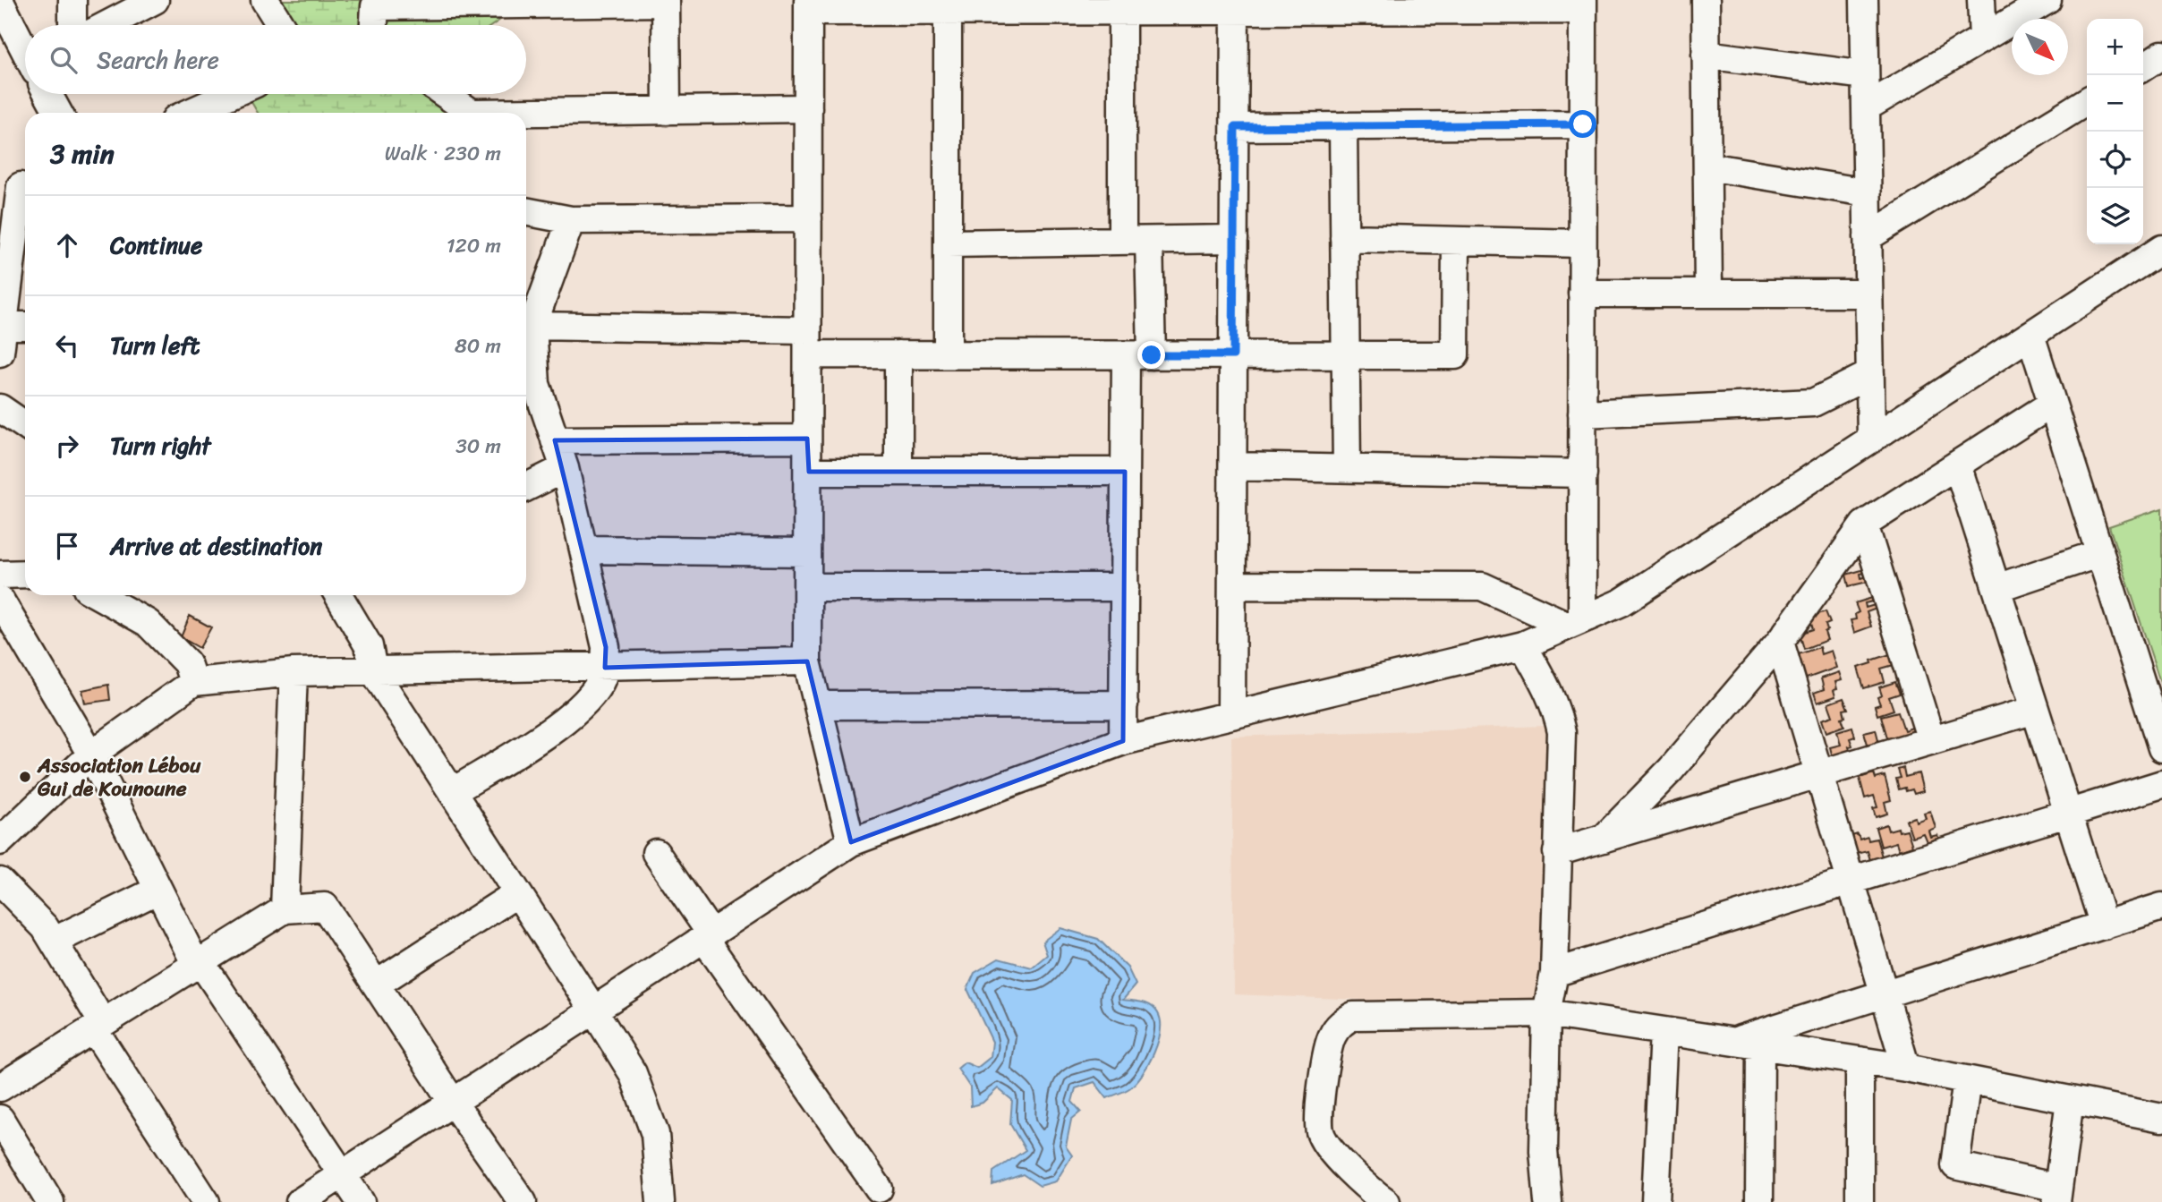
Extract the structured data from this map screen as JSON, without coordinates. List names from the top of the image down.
{
  "places": ["Association Lébou Gui de Kounoune"],
  "north": "bottom right",
  "page": {
    "map_buttons": ["+", "−"],
    "search": "Search here",
    "heading": ["3 min", "Walk · 230 m"],
    "list": [
      ["Continue", "120 m"],
      ["Turn left", "80 m"],
      ["Turn right", "30 m"],
      "Arrive at destination"
    ]
  }
}
